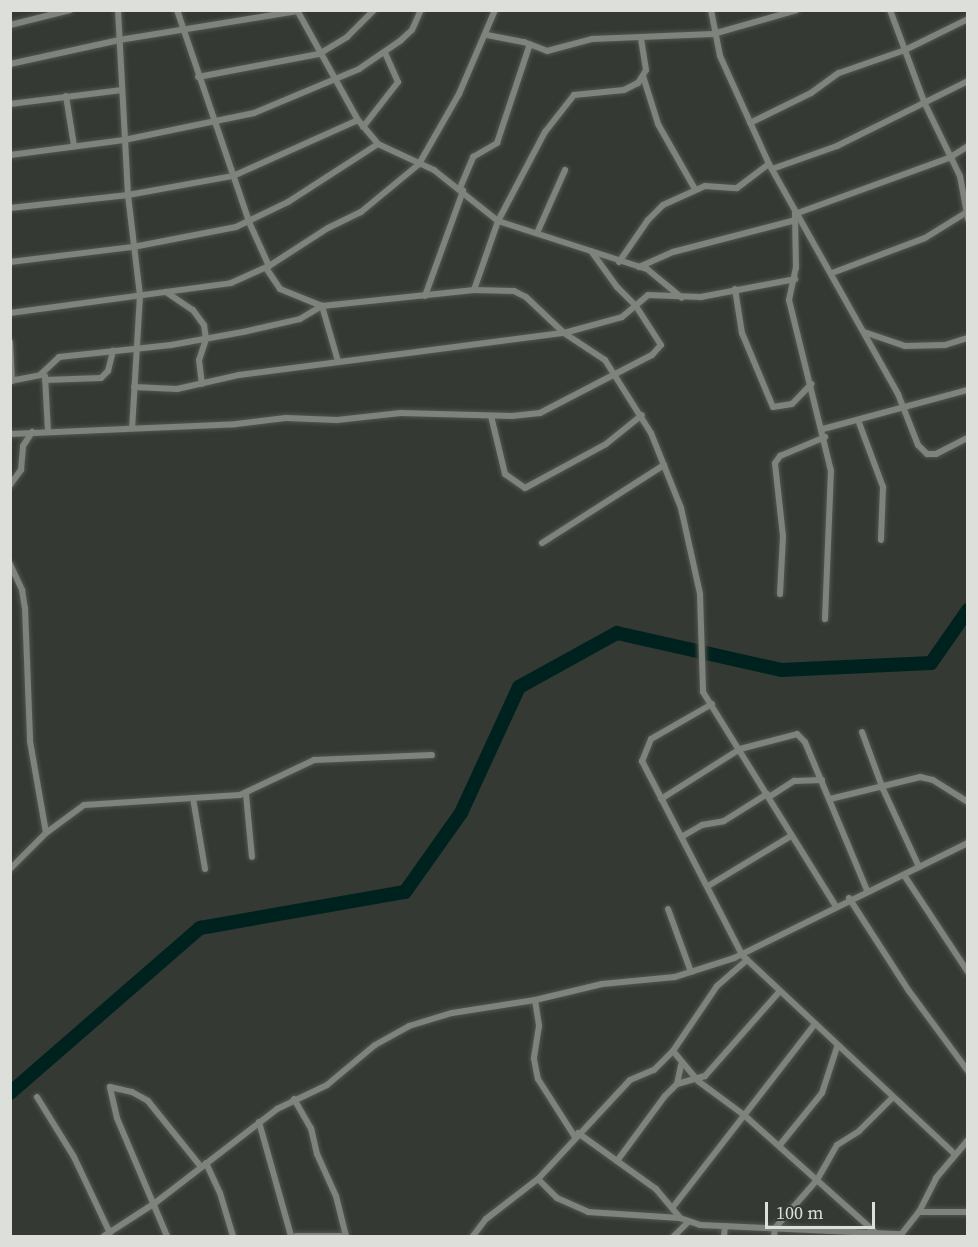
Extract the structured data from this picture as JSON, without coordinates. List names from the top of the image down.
{
  "scale_bar": "100 m"
}
